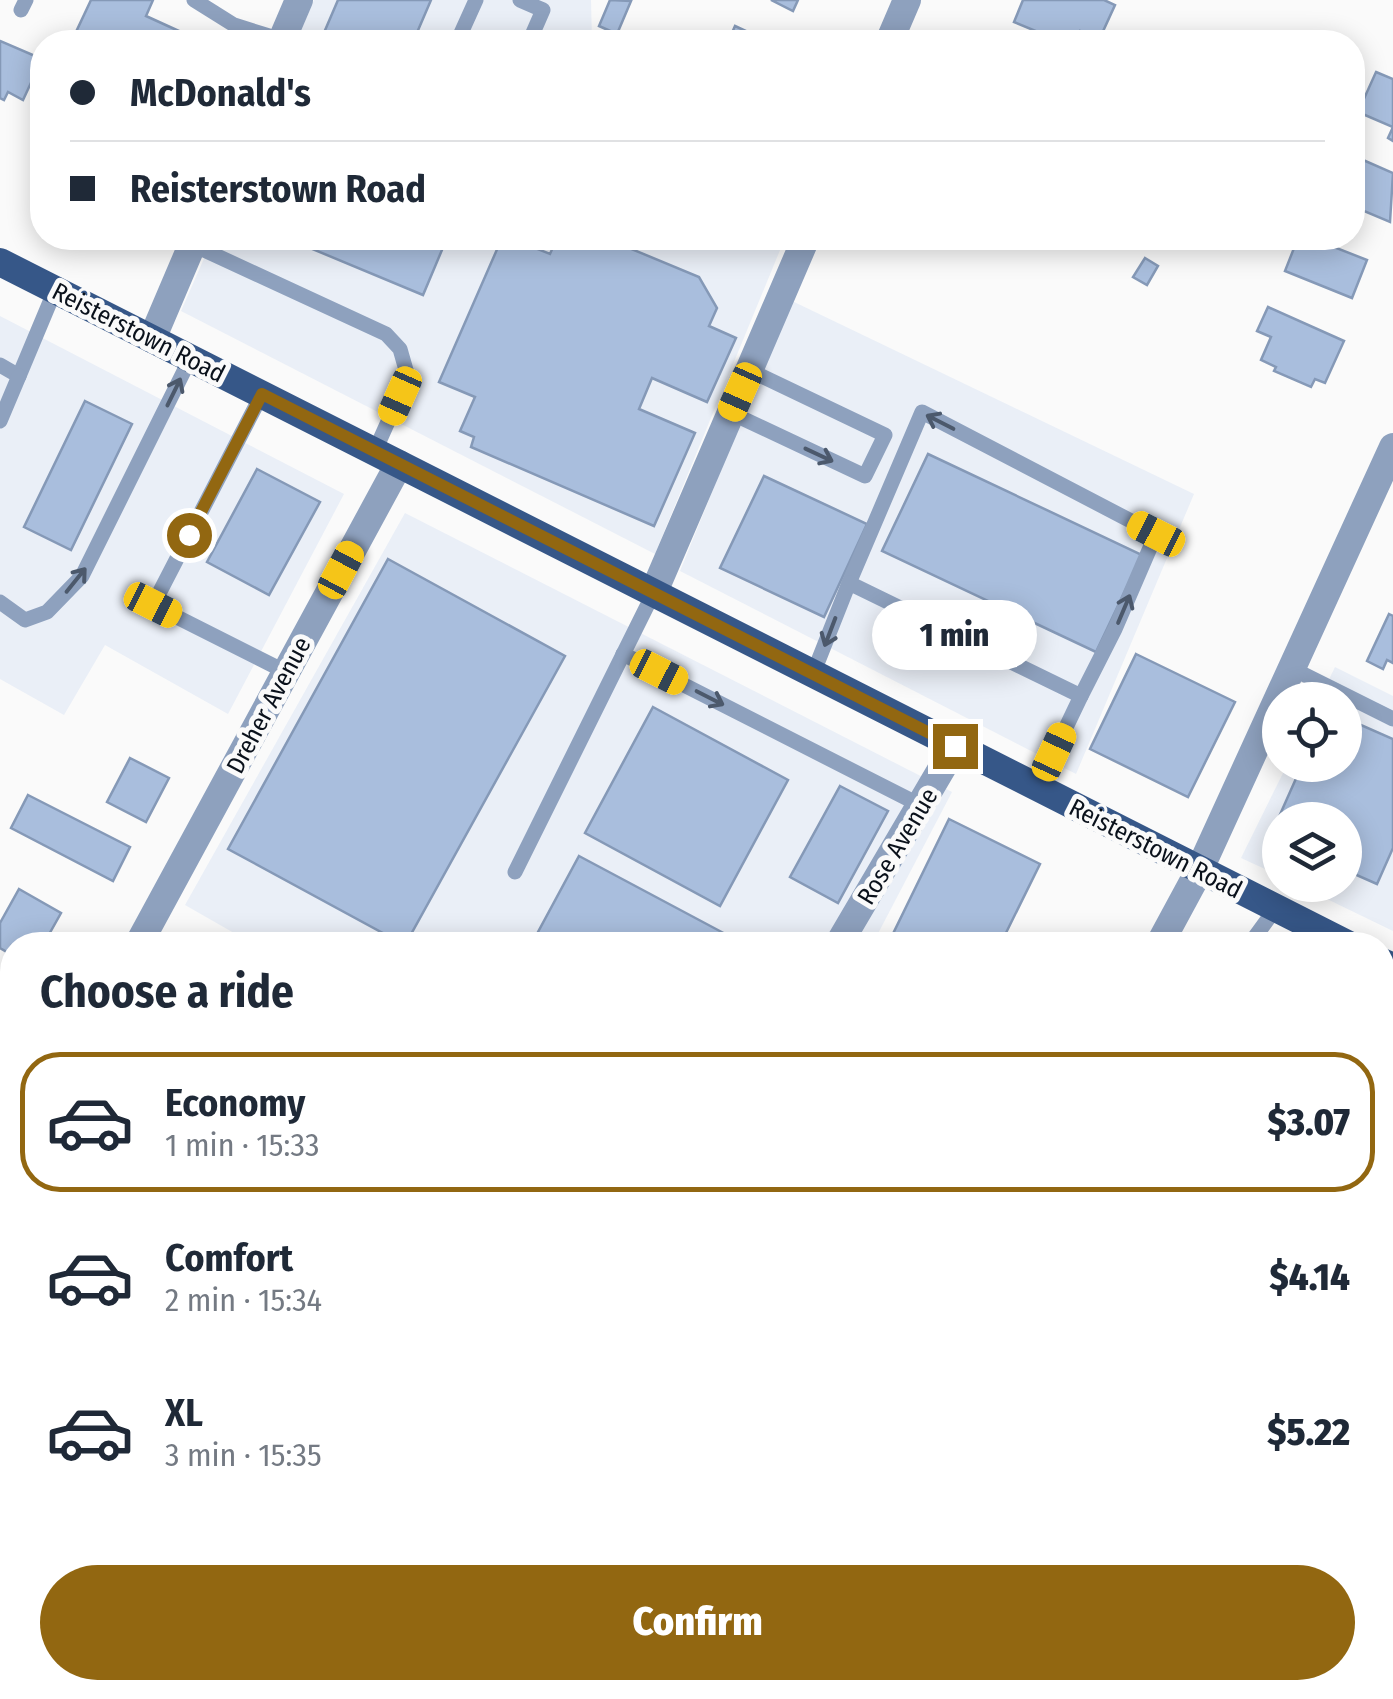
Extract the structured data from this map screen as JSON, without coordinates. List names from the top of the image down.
{
  "streets": {
    "main road": ["Reisterstown Road"],
    "street": ["Dreher Avenue", "Rose Avenue"]
  },
  "crossings": [
    ["Reisterstown Road", "Dreher Avenue"],
    ["Reisterstown Road", "Rose Avenue"]
  ],
  "page": {
    "banner": ["McDonald's", "Reisterstown Road"],
    "bubble": "1 min",
    "heading": "Choose a ride",
    "list": [
      {
        "name": "Economy",
        "note": "1 min · 15:33",
        "value": "$3.07"
      },
      {
        "name": "Comfort",
        "note": "2 min · 15:34",
        "value": "$4.14"
      },
      {
        "name": "XL",
        "note": "3 min · 15:35",
        "value": "$5.22"
      }
    ],
    "buttons": "Confirm"
  }
}
